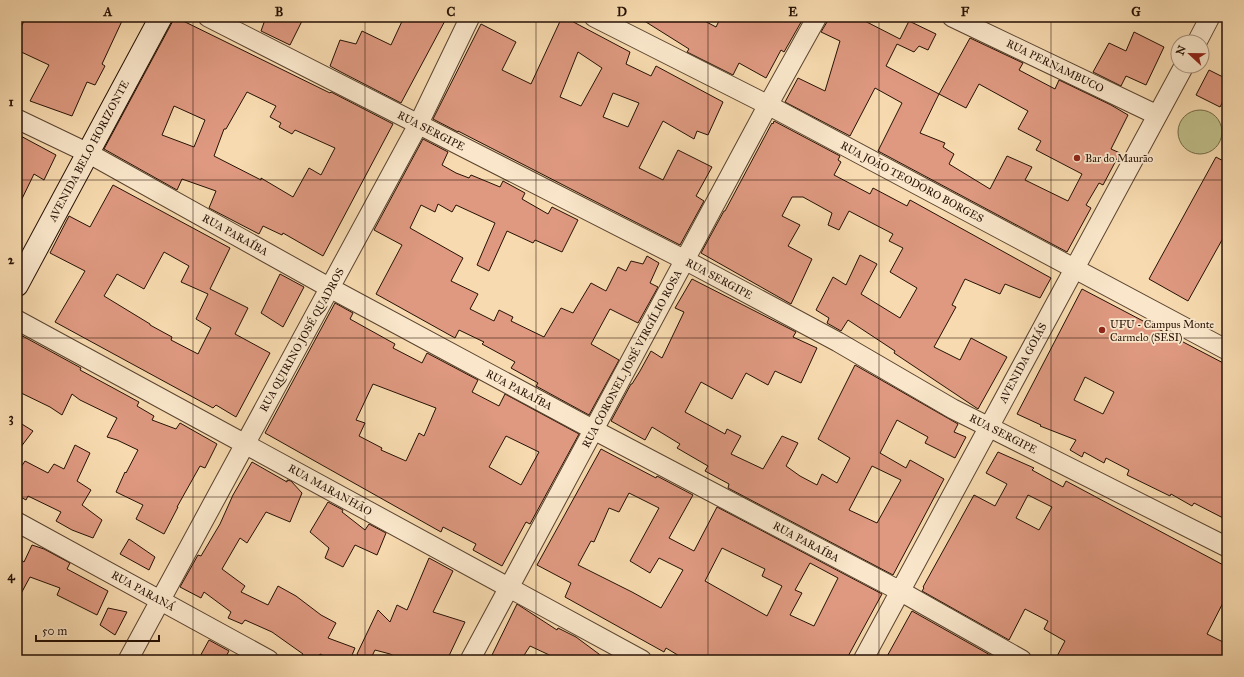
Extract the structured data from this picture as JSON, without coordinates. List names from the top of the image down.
{
  "streets": {
    "street": [
      "RUA PERNAMBUCO",
      "RUA SERGIPE",
      "AVENIDA BELO HORIZONTE",
      "RUA JOÃO TEODORO BORGES",
      "RUA PARAÍBA",
      "RUA QUIRINO JOSÉ QUADROS",
      "RUA CORONEL JOSÉ VIRGÍLIO ROSA",
      "AVENIDA GOIÁS",
      "RUA MARANHÃO",
      "RUA PARANÁ"
    ]
  },
  "crossings": [
    ["RUA PERNAMBUCO", "AVENIDA GOIÁS"],
    ["RUA SERGIPE", "RUA QUIRINO JOSÉ QUADROS"],
    ["RUA SERGIPE", "RUA CORONEL JOSÉ VIRGÍLIO ROSA"],
    ["RUA SERGIPE", "AVENIDA GOIÁS"],
    ["AVENIDA BELO HORIZONTE", "RUA PARAÍBA"],
    ["RUA JOÃO TEODORO BORGES", "RUA CORONEL JOSÉ VIRGÍLIO ROSA"],
    ["RUA JOÃO TEODORO BORGES", "AVENIDA GOIÁS"],
    ["RUA PARAÍBA", "RUA QUIRINO JOSÉ QUADROS"],
    ["RUA PARAÍBA", "RUA CORONEL JOSÉ VIRGÍLIO ROSA"],
    ["RUA PARAÍBA", "AVENIDA GOIÁS"],
    ["RUA QUIRINO JOSÉ QUADROS", "RUA MARANHÃO"],
    ["RUA QUIRINO JOSÉ QUADROS", "RUA PARANÁ"],
    ["RUA CORONEL JOSÉ VIRGÍLIO ROSA", "RUA MARANHÃO"]
  ],
  "places": ["Bar do Maurão", "UFU - Campus Monte Carmelo (SESI)"],
  "scale_bar": "50 m",
  "north": "left",
  "grid": {
    "columns": [
      "A",
      "B",
      "C",
      "D",
      "E",
      "F",
      "G"
    ],
    "rows": [
      "1",
      "2",
      "3",
      "4"
    ]
  }
}
